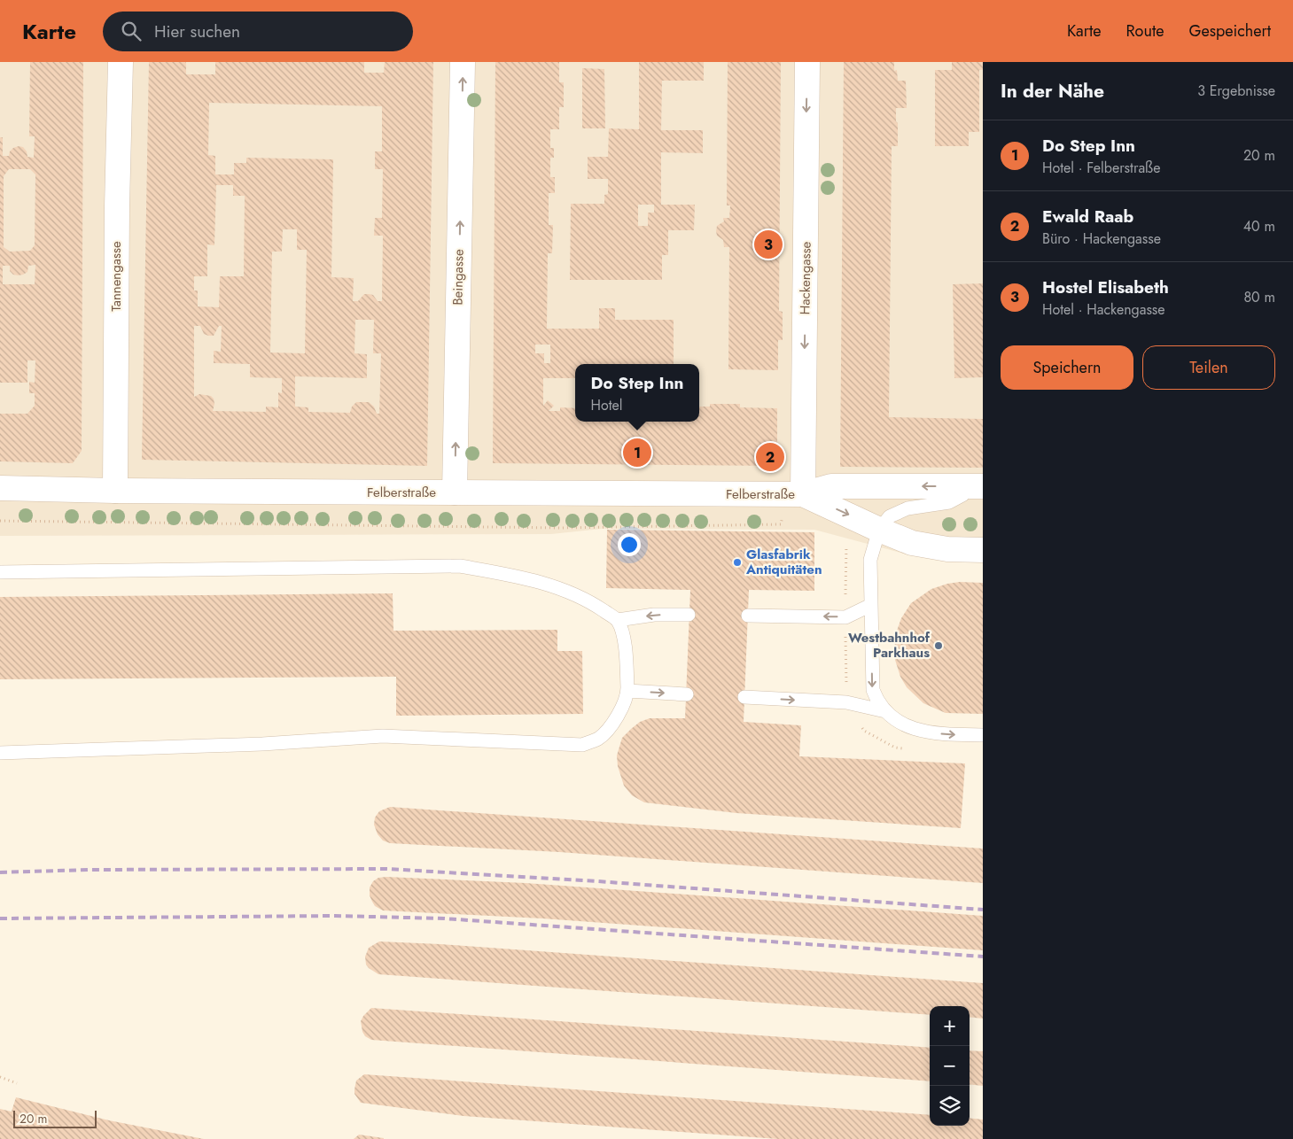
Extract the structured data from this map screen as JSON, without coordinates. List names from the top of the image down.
{
  "streets": {
    "street": [
      "Tannengasse",
      "Beingasse",
      "Hackengasse",
      "Felberstraße"
    ]
  },
  "crossings": [
    ["Tannengasse", "Felberstraße"],
    ["Beingasse", "Felberstraße"],
    ["Hackengasse", "Felberstraße"]
  ],
  "one_way": ["Beingasse", "Hackengasse"],
  "places": ["Glasfabrik Antiquitäten", "Westbahnhof Parkhaus"],
  "scale_bar": "20 m",
  "page": {
    "header": "Karte",
    "search": "Hier suchen",
    "nav": ["Karte", "Route", "Gespeichert"],
    "heading": ["In der Nähe", "3 Ergebnisse"],
    "list": [
      {
        "mark": "1",
        "name": "Do Step Inn",
        "note": "Hotel · Felberstraße",
        "value": "20 m"
      },
      {
        "mark": "2",
        "name": "Ewald Raab",
        "note": "Büro · Hackengasse",
        "value": "40 m"
      },
      {
        "mark": "3",
        "name": "Hostel Elisabeth",
        "note": "Hotel · Hackengasse",
        "value": "80 m"
      }
    ],
    "pins": ["3", "1", "2"],
    "buttons": ["Speichern", "Teilen"],
    "popup": ["Do Step Inn", "Hotel"],
    "map_buttons": ["+", "−"],
    "scale": "20 m"
  }
}
